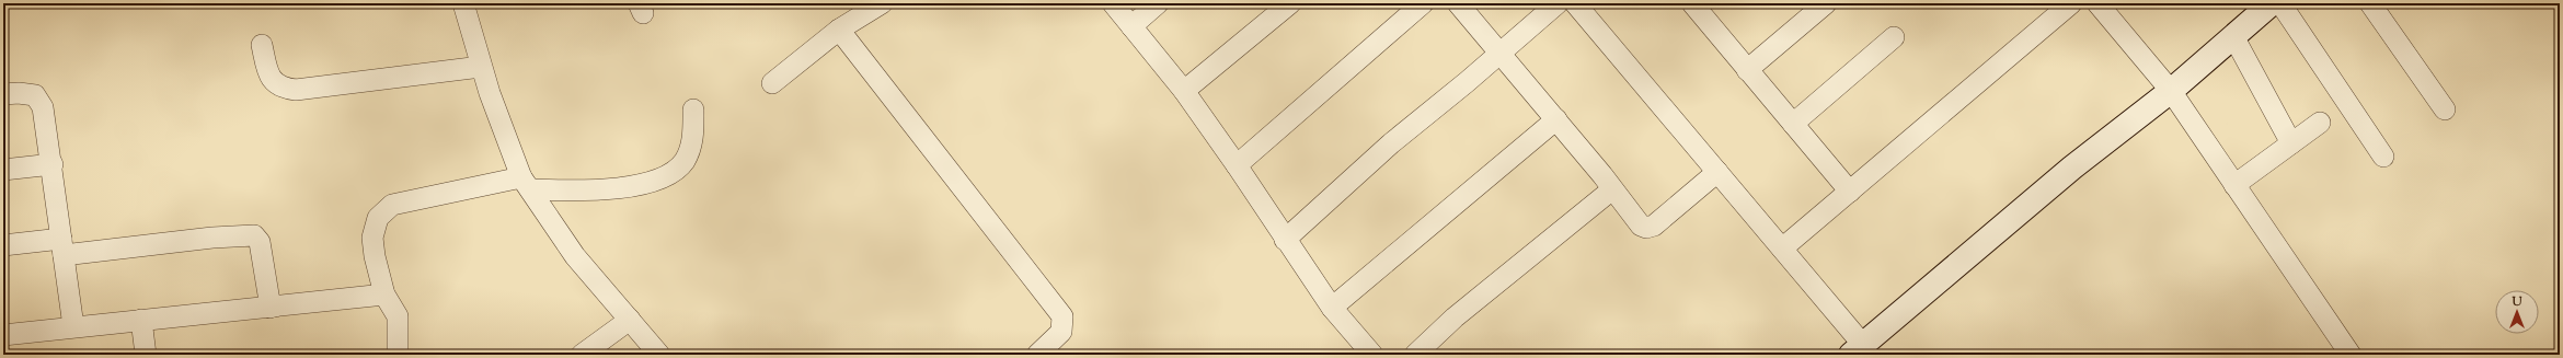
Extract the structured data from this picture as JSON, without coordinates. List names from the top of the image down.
{
  "north": "top"
}
